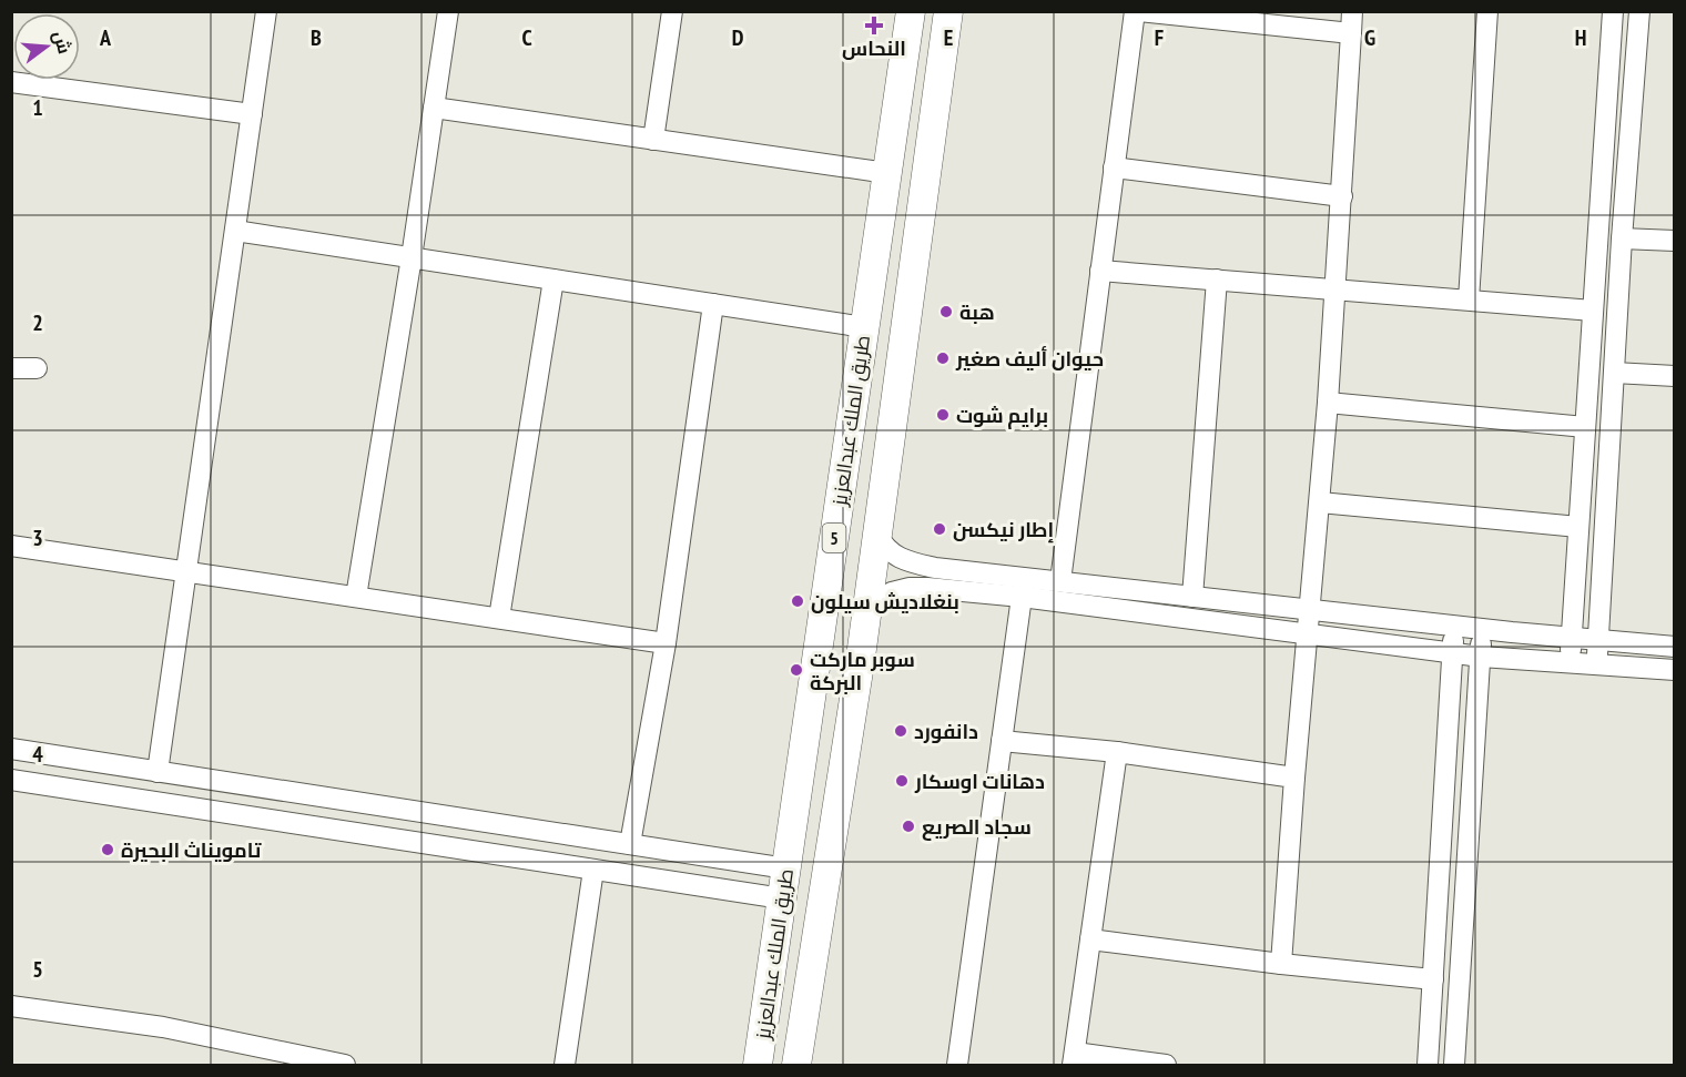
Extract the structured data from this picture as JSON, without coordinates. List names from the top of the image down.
{
  "streets": {
    "highway": ["طريق الملك عبدالعزيز", "5"]
  },
  "places": {
    "health": ["النحاس"],
    "other": [
      "هبة",
      "حيوان أليف صغير",
      "برايم شوت",
      "إطار نيكسن",
      "بنغلاديش سيلون",
      "سوبر ماركت البركة",
      "دانفورد",
      "دهانات اوسكار",
      "سجاد الصريع",
      "تامويناث البحيرة"
    ]
  },
  "north": "right",
  "grid": {
    "columns": [
      "A",
      "B",
      "C",
      "D",
      "E",
      "F",
      "G",
      "H"
    ],
    "rows": [
      "1",
      "2",
      "3",
      "4",
      "5"
    ]
  }
}
